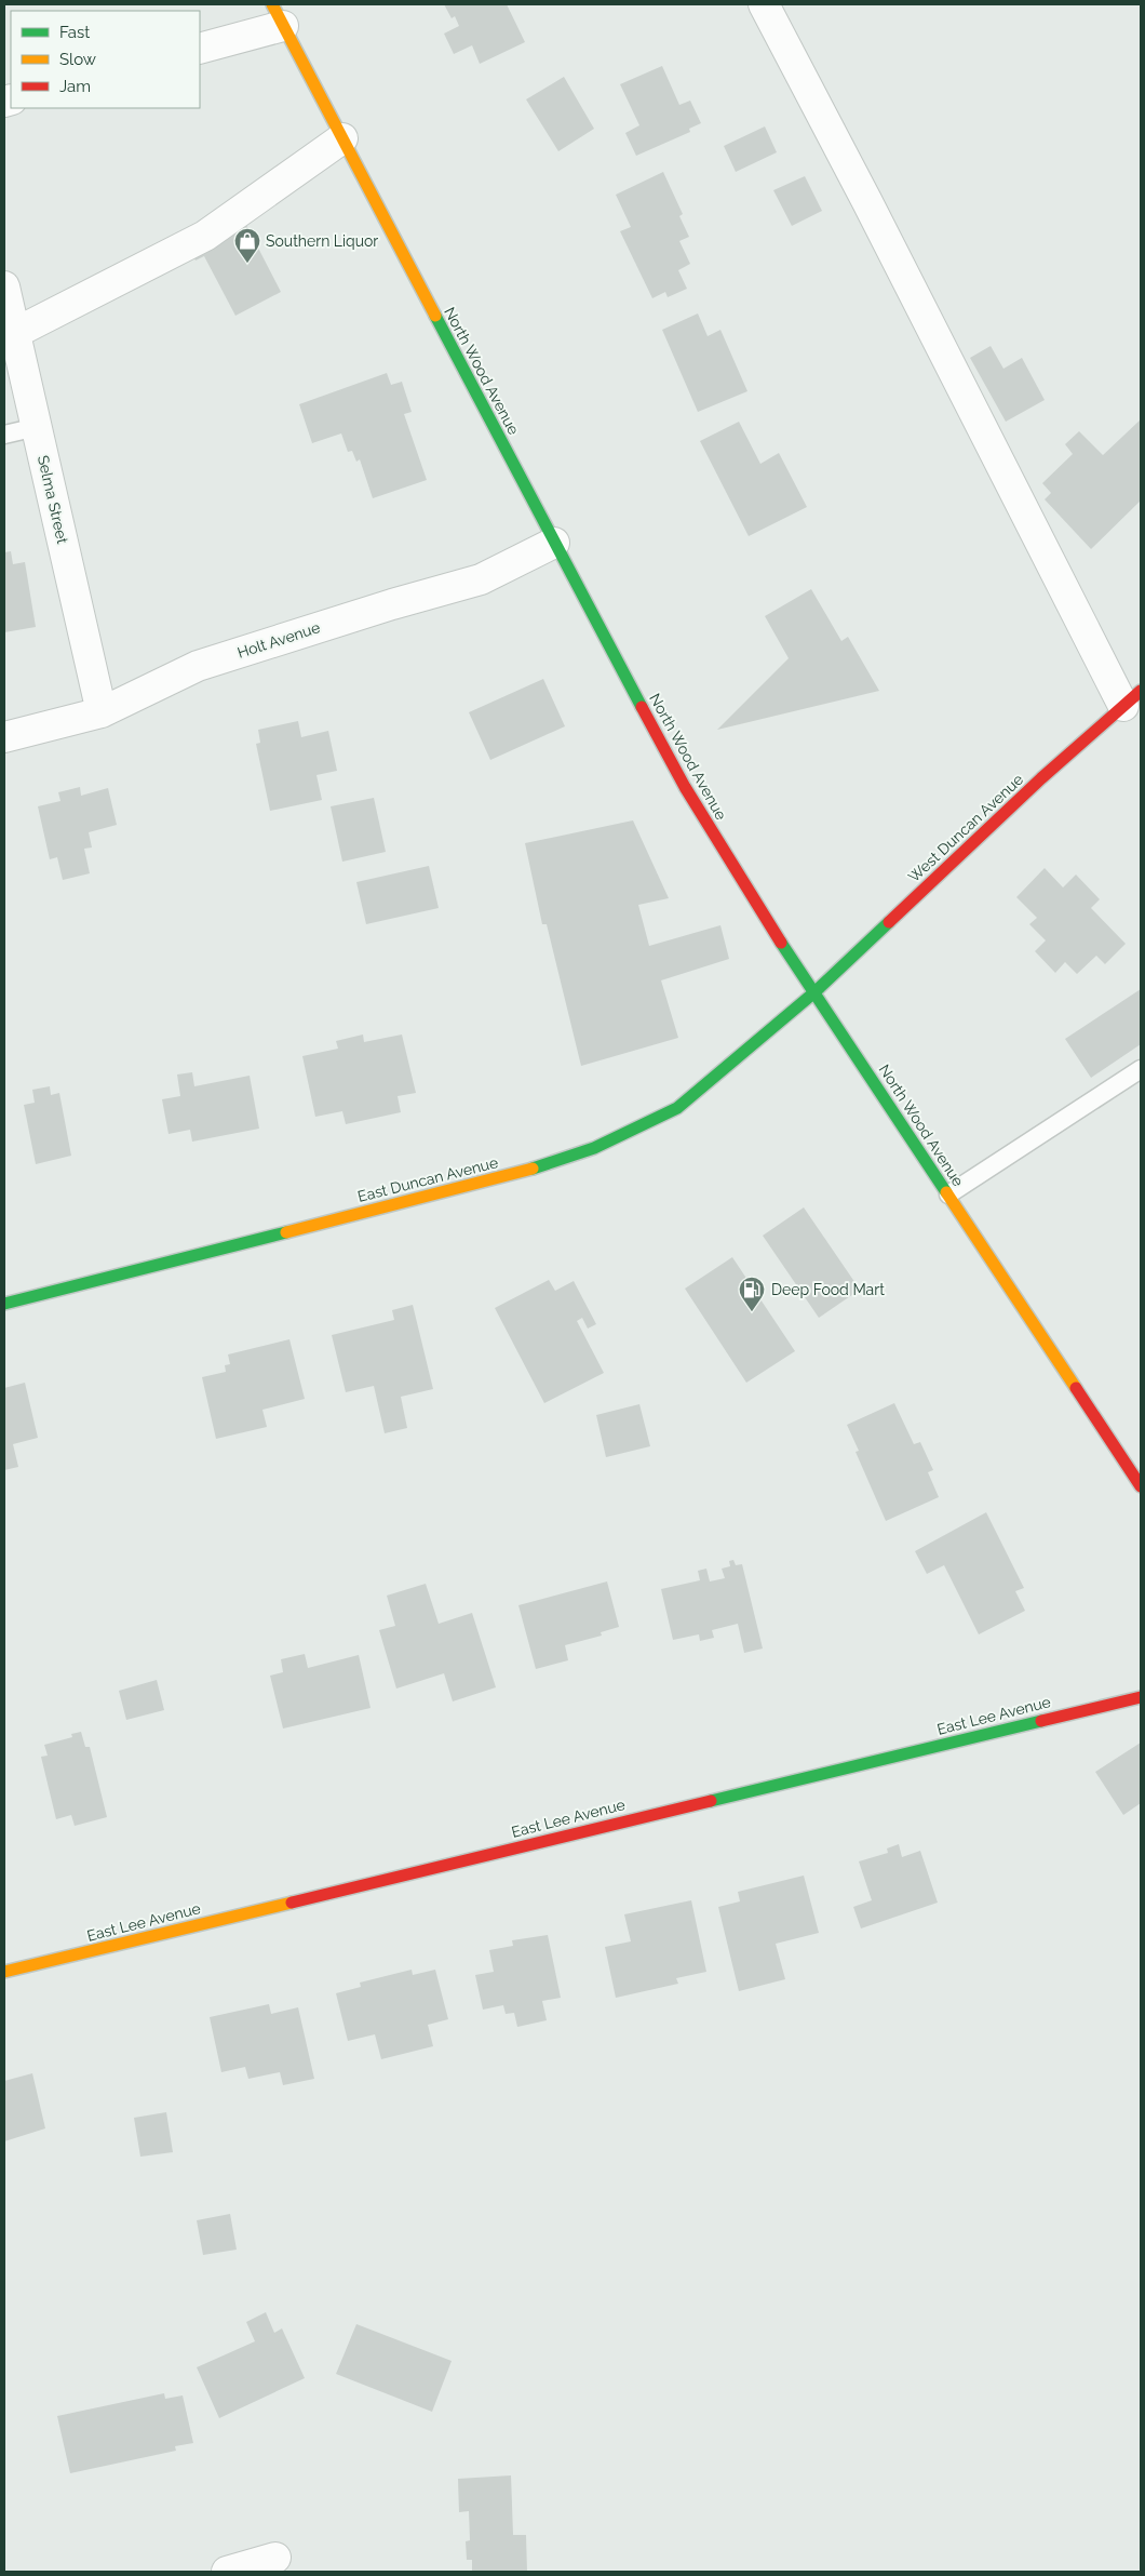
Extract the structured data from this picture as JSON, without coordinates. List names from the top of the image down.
{
  "streets": {
    "street": [
      "North Wood Avenue",
      "Selma Street",
      "Holt Avenue",
      "West Duncan Avenue",
      "East Duncan Avenue",
      "East Lee Avenue"
    ]
  },
  "crossings": [
    ["North Wood Avenue", "Holt Avenue"],
    ["North Wood Avenue", "West Duncan Avenue"],
    ["North Wood Avenue", "East Duncan Avenue"],
    ["Selma Street", "Holt Avenue"],
    ["West Duncan Avenue", "East Duncan Avenue"]
  ],
  "places": {
    "shop": ["Southern Liquor"],
    "fuel station": ["Deep Food Mart"]
  },
  "legend": ["Fast", "Slow", "Jam"]
}
